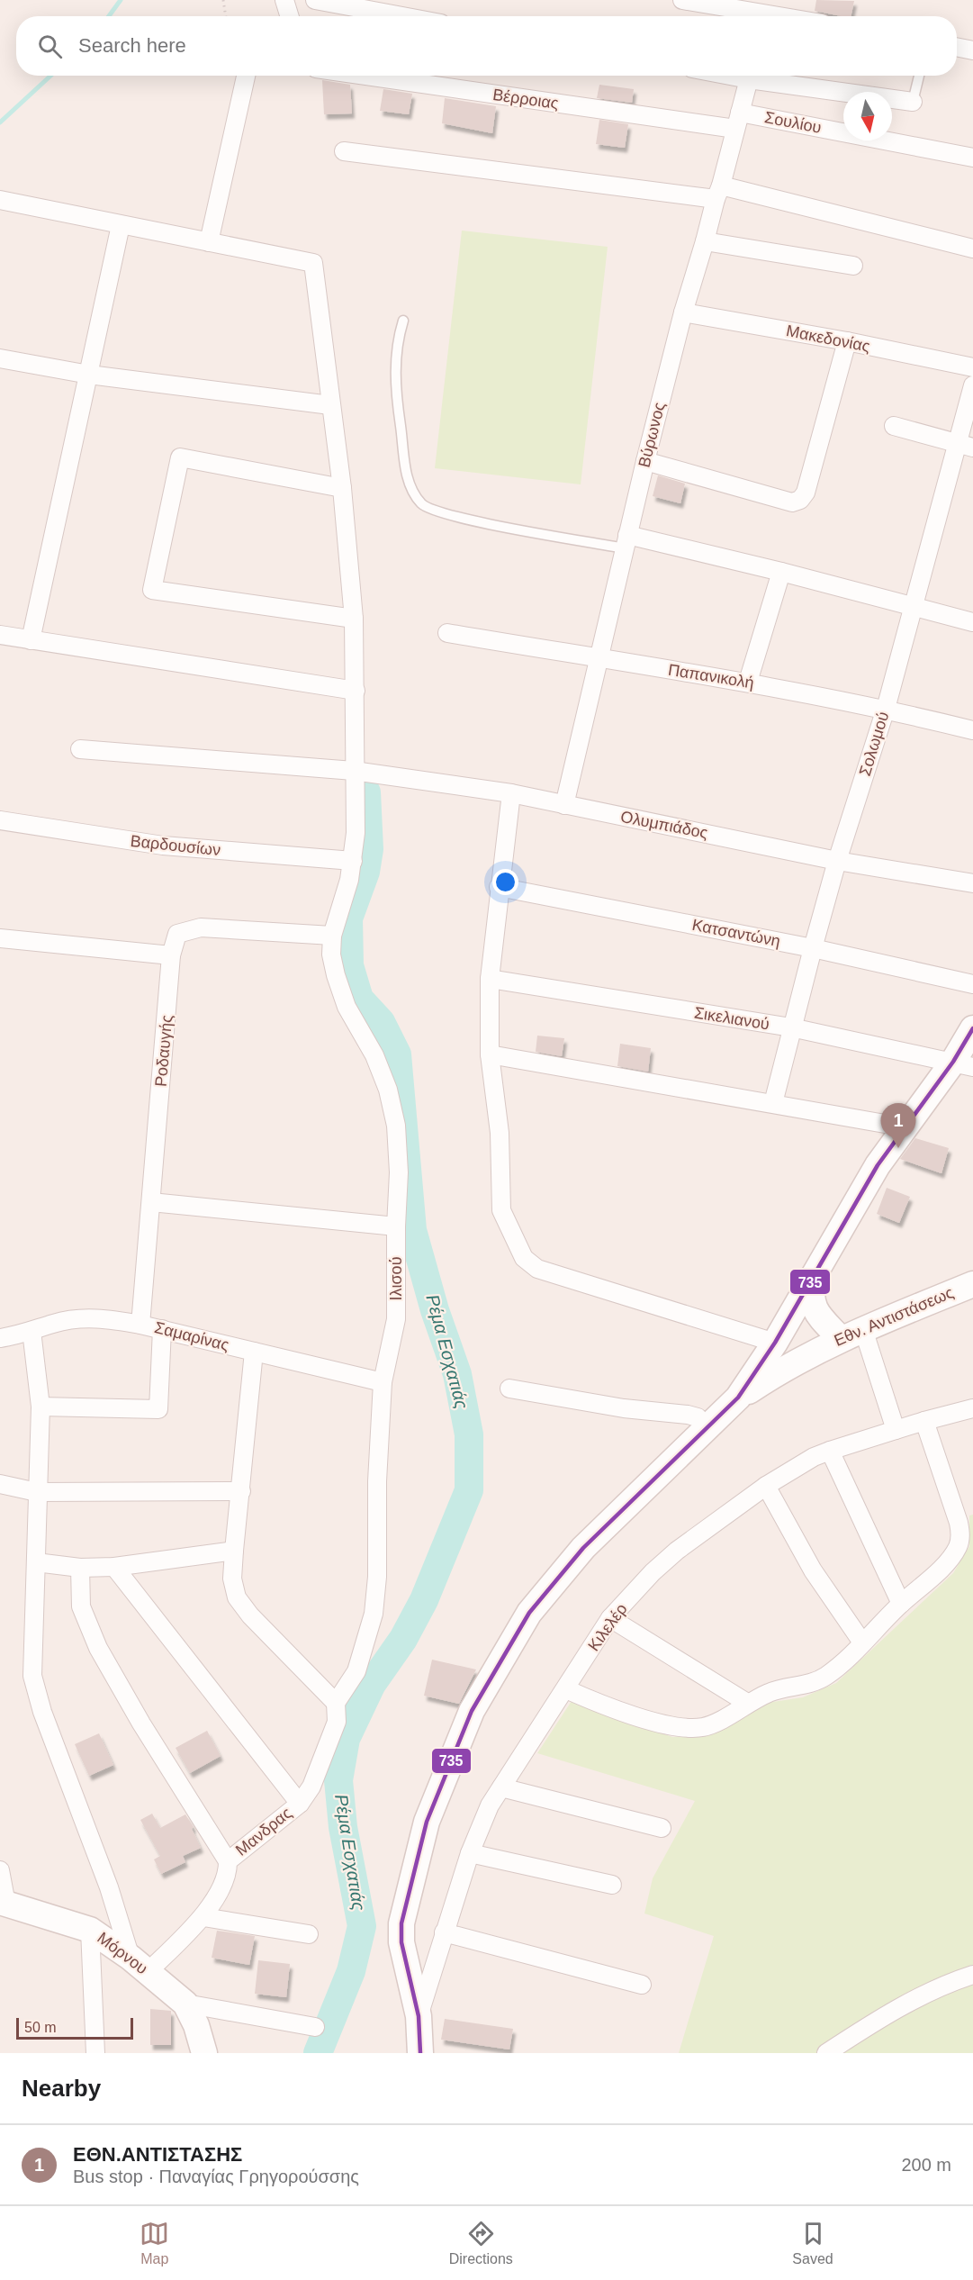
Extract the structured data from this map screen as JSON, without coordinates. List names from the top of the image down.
{
  "streets": {
    "street": [
      "Βέρροιας",
      "Σουλίου",
      "Μακεδονίας",
      "Βύρωνος",
      "Παπανικολή",
      "Σολωμού",
      "Ολυμπιάδος",
      "Βαρδουσίων",
      "Κατσαντώνη",
      "Σικελιανού",
      "Ροδαυγής",
      "Ιλισού",
      "Εθν. Αντιστάσεως",
      "Σαμαρίνας",
      "Κιλελέρ",
      "Μανδρας",
      "Μόρνου"
    ]
  },
  "crossings": [
    ["Βέρροιας", "Σουλίου"],
    ["Βέρροιας", "Βύρωνος"],
    ["Σουλίου", "Βύρωνος"],
    ["Μακεδονίας", "Βύρωνος"],
    ["Βύρωνος", "Παπανικολή"],
    ["Βύρωνος", "Ολυμπιάδος"],
    ["Παπανικολή", "Σολωμού"],
    ["Σολωμού", "Ολυμπιάδος"],
    ["Σολωμού", "Κατσαντώνη"],
    ["Σολωμού", "Σικελιανού"],
    ["Ολυμπιάδος", "Ιλισού"],
    ["Βαρδουσίων", "Ιλισού"],
    ["Ροδαυγής", "Ιλισού"],
    ["Ροδαυγής", "Σαμαρίνας"],
    ["Ιλισού", "Σαμαρίνας"],
    ["Ιλισού", "Μανδρας"],
    ["Μανδρας", "Μόρνου"]
  ],
  "water": ["Ρέμα Εσχατιάς"],
  "lines": ["transit line 735"],
  "scale_bar": "50 m",
  "north": "bottom",
  "page": {
    "search": "Search here",
    "pins": "1",
    "scale": "50 m",
    "heading": "Nearby",
    "list": [
      {
        "mark": "1",
        "name": "ΕΘΝ.ΑΝΤΙΣΤΑΣΗΣ",
        "note": "Bus stop · Παναγίας Γρηγορούσσης",
        "value": "200 m"
      }
    ],
    "nav": ["Map", "Directions", "Saved"]
  }
}
